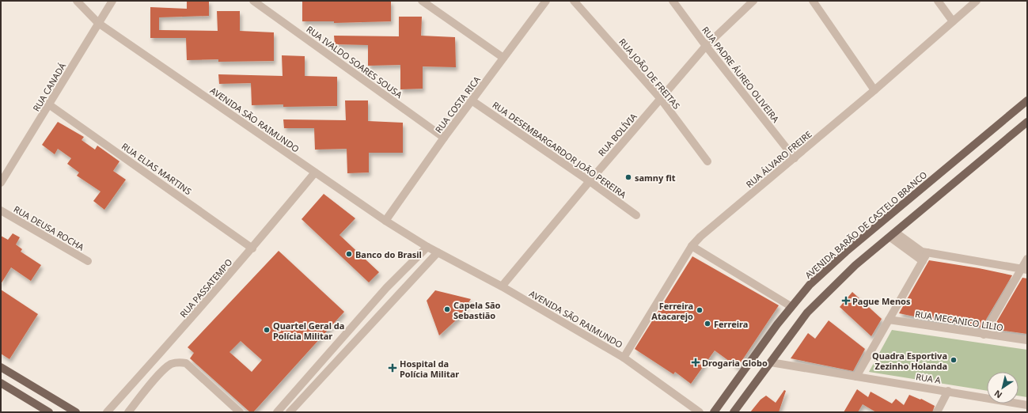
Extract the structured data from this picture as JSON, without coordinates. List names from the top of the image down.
{
  "streets": {
    "main road": ["AVENIDA BARÃO DE CASTELO BRANCO"],
    "street": [
      "RUA IVALDO SOARES SOUSA",
      "RUA JOÃO DE FREITAS",
      "RUA PADRE ÁUREO OLIVEIRA",
      "RUA CANADÁ",
      "RUA COSTA RICA",
      "AVENIDA SÃO RAIMUNDO",
      "RUA BOLÍVIA",
      "RUA DESEMBARGARDOR JOÃO PEREIRA",
      "RUA ÁLVARO FREIRE",
      "RUA ELIAS MARTINS",
      "RUA DEUSA ROCHA",
      "RUA PASSATEMPO",
      "RUA MECANICO LILIO",
      "RUA A"
    ]
  },
  "crossings": [
    ["RUA IVALDO SOARES SOUSA", "RUA COSTA RICA"],
    ["RUA JOÃO DE FREITAS", "RUA BOLÍVIA"],
    ["RUA PADRE ÁUREO OLIVEIRA", "RUA BOLÍVIA"],
    ["RUA PADRE ÁUREO OLIVEIRA", "RUA ÁLVARO FREIRE"],
    ["RUA CANADÁ", "AVENIDA SÃO RAIMUNDO"],
    ["RUA CANADÁ", "RUA ELIAS MARTINS"],
    ["RUA COSTA RICA", "AVENIDA SÃO RAIMUNDO"],
    ["RUA COSTA RICA", "RUA DESEMBARGARDOR JOÃO PEREIRA"],
    ["AVENIDA SÃO RAIMUNDO", "RUA BOLÍVIA"],
    ["AVENIDA SÃO RAIMUNDO", "RUA ÁLVARO FREIRE"],
    ["AVENIDA SÃO RAIMUNDO", "RUA PASSATEMPO"],
    ["RUA BOLÍVIA", "RUA DESEMBARGARDOR JOÃO PEREIRA"],
    ["RUA ELIAS MARTINS", "RUA PASSATEMPO"]
  ],
  "places": {
    "other": [
      "samny fit",
      "Banco do Brasil",
      "Capela São Sebastião",
      "Ferreira Atacarejo",
      "Ferreira",
      "Quartel Geral da Polícia Militar",
      "Quadra Esportiva Zezinho Holanda"
    ],
    "health": ["Pague Menos", "Drogaria Globo", "Hospital da Polícia Militar"]
  },
  "north": "bottom left"
}
